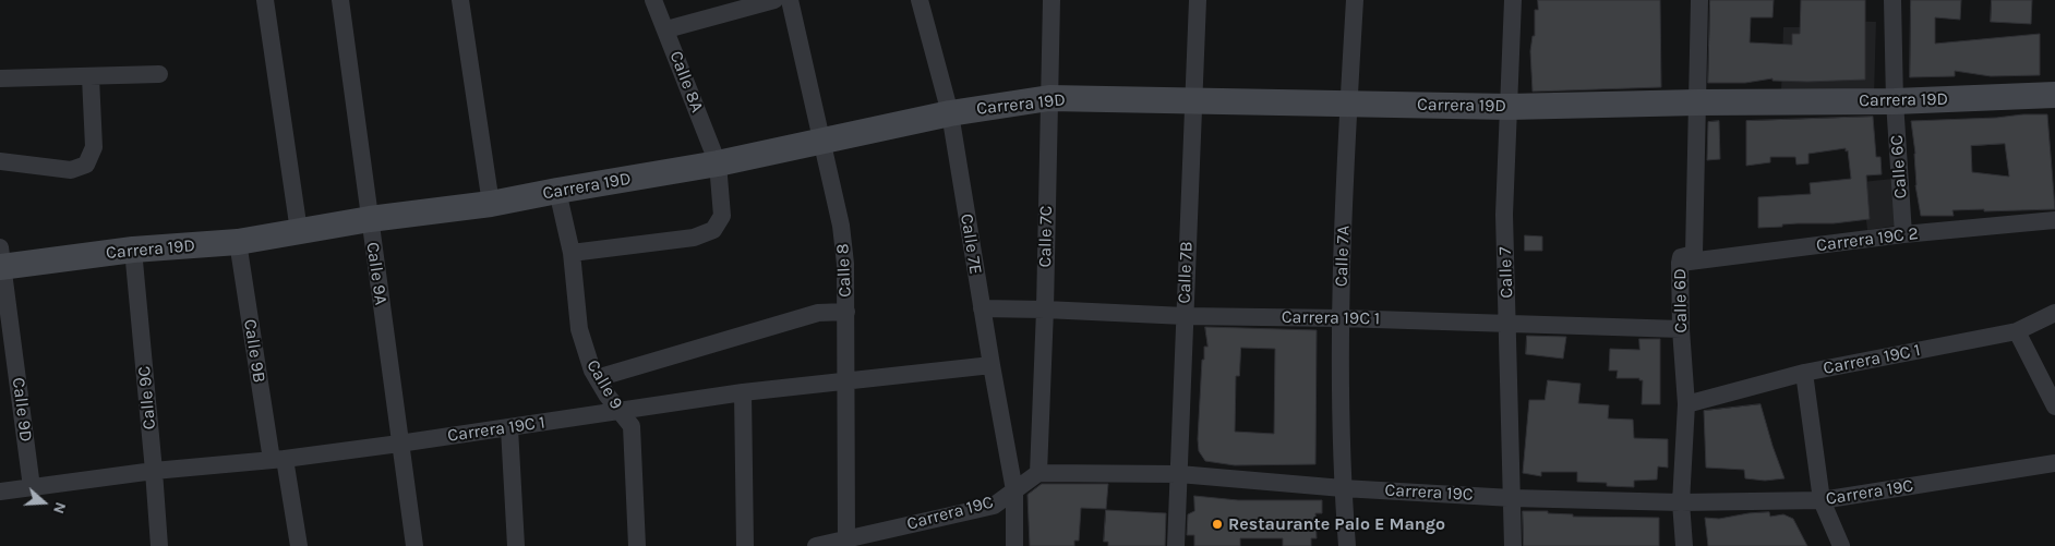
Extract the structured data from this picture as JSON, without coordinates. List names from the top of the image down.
{
  "streets": {
    "street": [
      "Calle 8A",
      "Carrera 19D",
      "Calle 6C",
      "Calle 7C",
      "Carrera 19C 2",
      "Calle 7E",
      "Calle 7A",
      "Calle 8",
      "Calle 7B",
      "Calle 7",
      "Calle 9A",
      "Calle 6D",
      "Carrera 19C 1",
      "Calle 9B",
      "Calle 9",
      "Calle 9C",
      "Calle 9D",
      "Carrera 19C"
    ]
  },
  "crossings": [
    ["Calle 8A", "Carrera 19D"],
    ["Calle 8A", "Calle 9"],
    ["Carrera 19D", "Calle 6C"],
    ["Carrera 19D", "Calle 7C"],
    ["Carrera 19D", "Calle 7E"],
    ["Carrera 19D", "Calle 7A"],
    ["Carrera 19D", "Calle 8"],
    ["Carrera 19D", "Calle 7B"],
    ["Carrera 19D", "Calle 7"],
    ["Carrera 19D", "Calle 9A"],
    ["Carrera 19D", "Calle 6D"],
    ["Carrera 19D", "Calle 9B"],
    ["Carrera 19D", "Calle 9"],
    ["Carrera 19D", "Calle 9C"],
    ["Carrera 19D", "Calle 9D"],
    ["Calle 6C", "Carrera 19C 2"],
    ["Calle 7C", "Carrera 19C 1"],
    ["Calle 7C", "Carrera 19C"],
    ["Carrera 19C 2", "Calle 6D"],
    ["Calle 7E", "Carrera 19C 1"],
    ["Calle 7E", "Carrera 19C"],
    ["Calle 7A", "Carrera 19C 1"],
    ["Calle 7A", "Carrera 19C"],
    ["Calle 8", "Carrera 19C 1"],
    ["Calle 8", "Carrera 19C"],
    ["Calle 7B", "Carrera 19C 1"],
    ["Calle 7B", "Carrera 19C"],
    ["Calle 7", "Carrera 19C 1"],
    ["Calle 7", "Carrera 19C"],
    ["Calle 9A", "Carrera 19C 1"],
    ["Calle 6D", "Carrera 19C 1"],
    ["Calle 6D", "Carrera 19C"],
    ["Carrera 19C 1", "Calle 9B"],
    ["Carrera 19C 1", "Calle 9"],
    ["Carrera 19C 1", "Calle 9C"],
    ["Carrera 19C 1", "Calle 9D"]
  ],
  "places": ["Restaurante Palo E Mango"],
  "north": "right"
}
